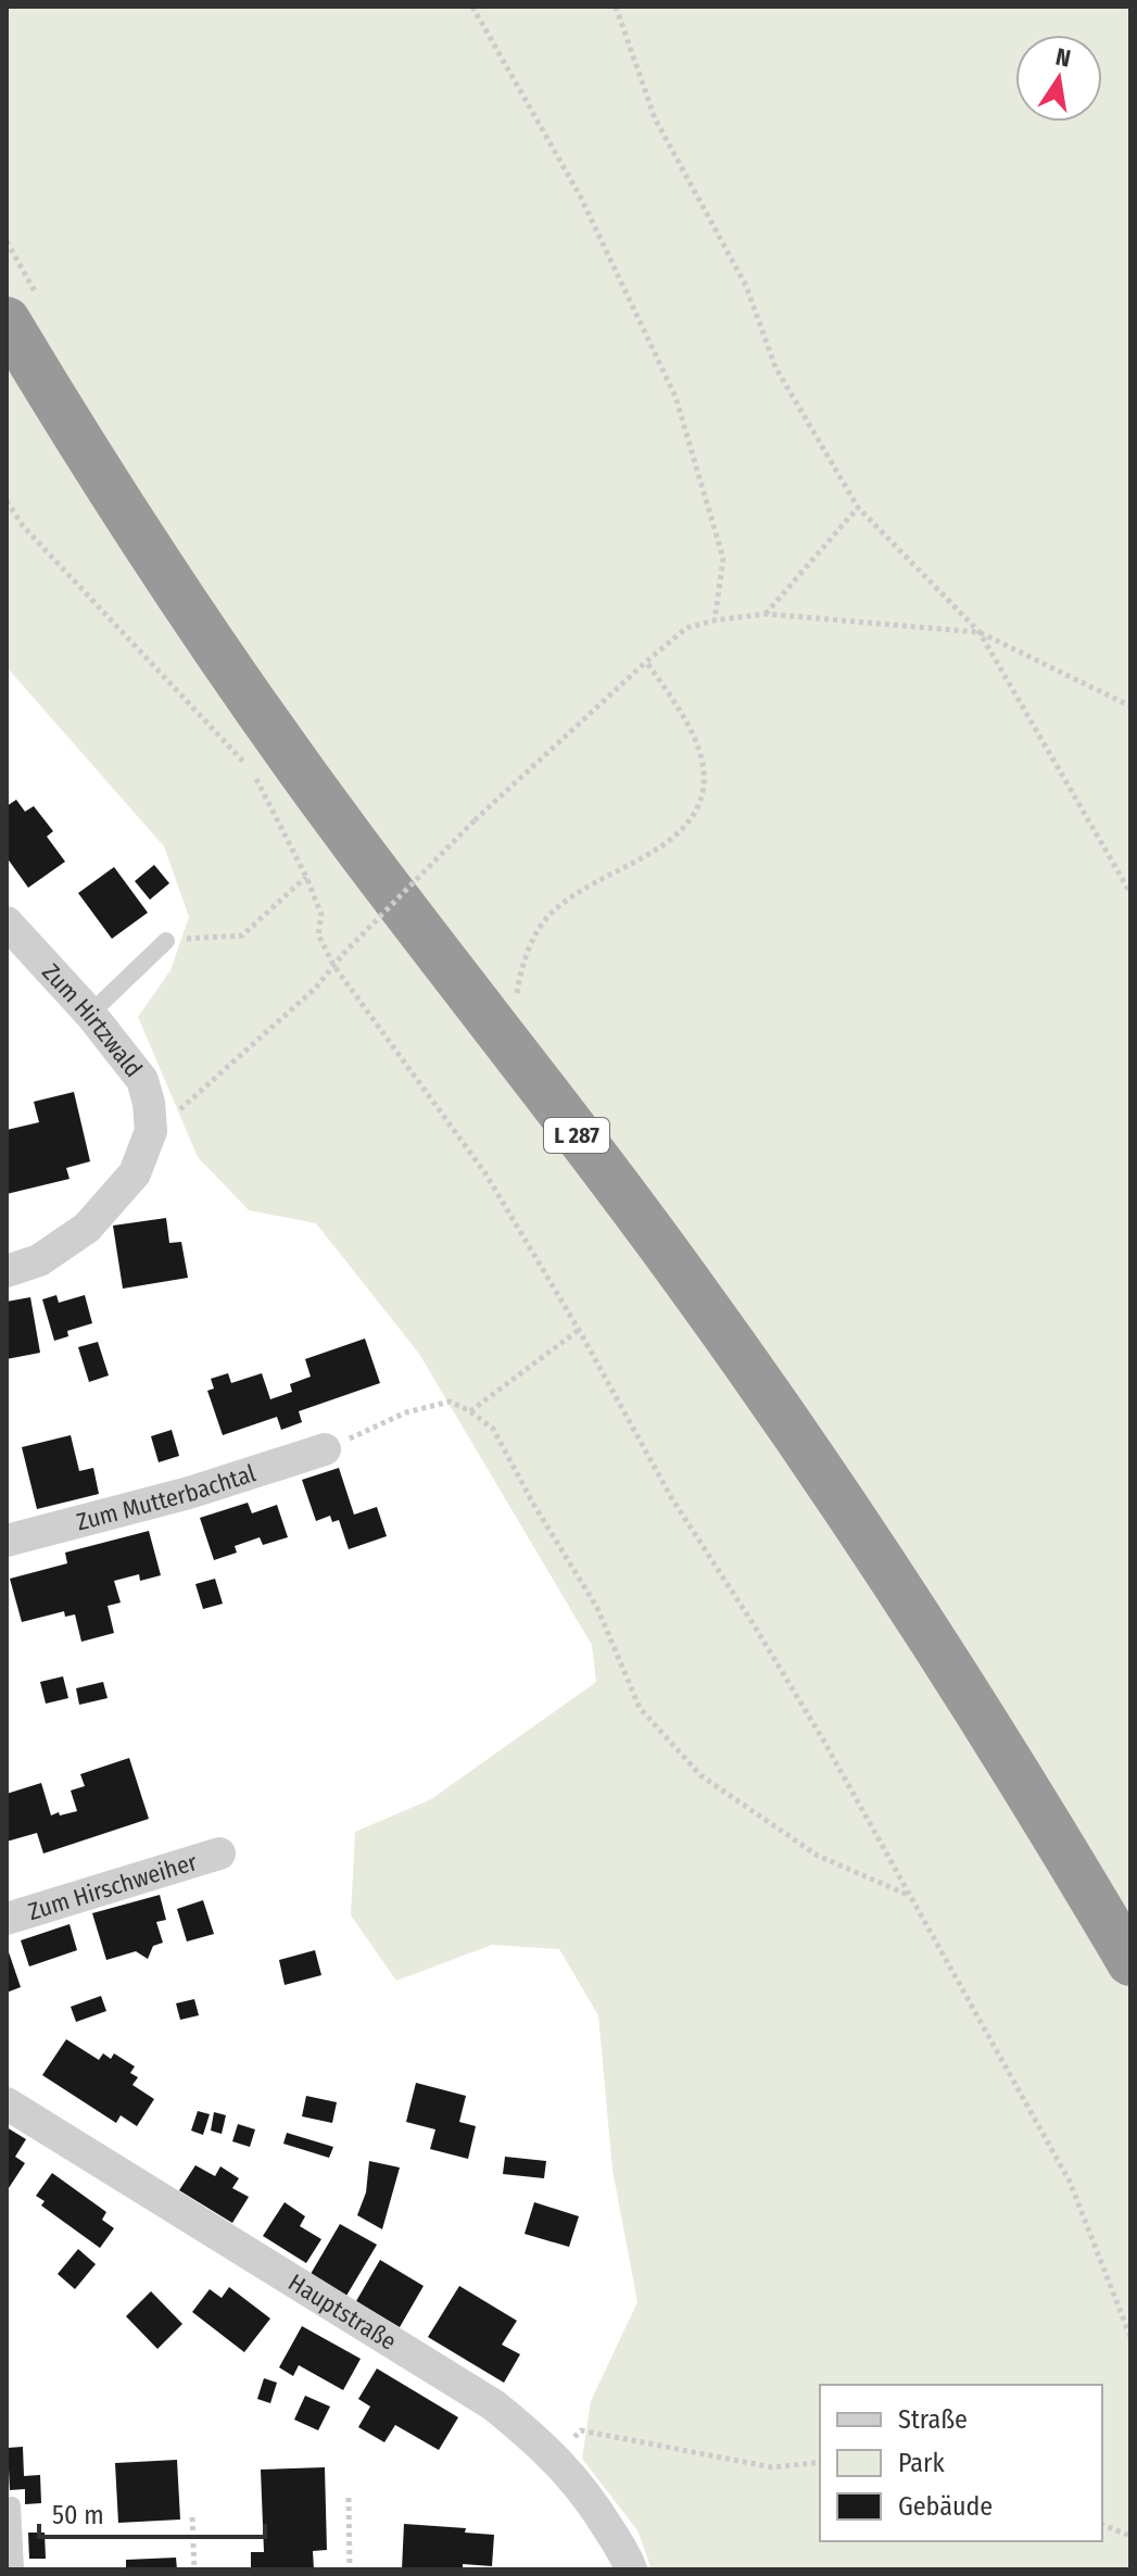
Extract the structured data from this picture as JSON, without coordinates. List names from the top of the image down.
{
  "streets": {
    "highway": ["L 287"],
    "street": [
      "Zum Hirtzwald",
      "Zum Mutterbachtal",
      "Zum Hirschweiher",
      "Hauptstraße"
    ]
  },
  "legend": ["Straße", "Park", "Gebäude"],
  "scale_bar": "50 m",
  "north": "top"
}
